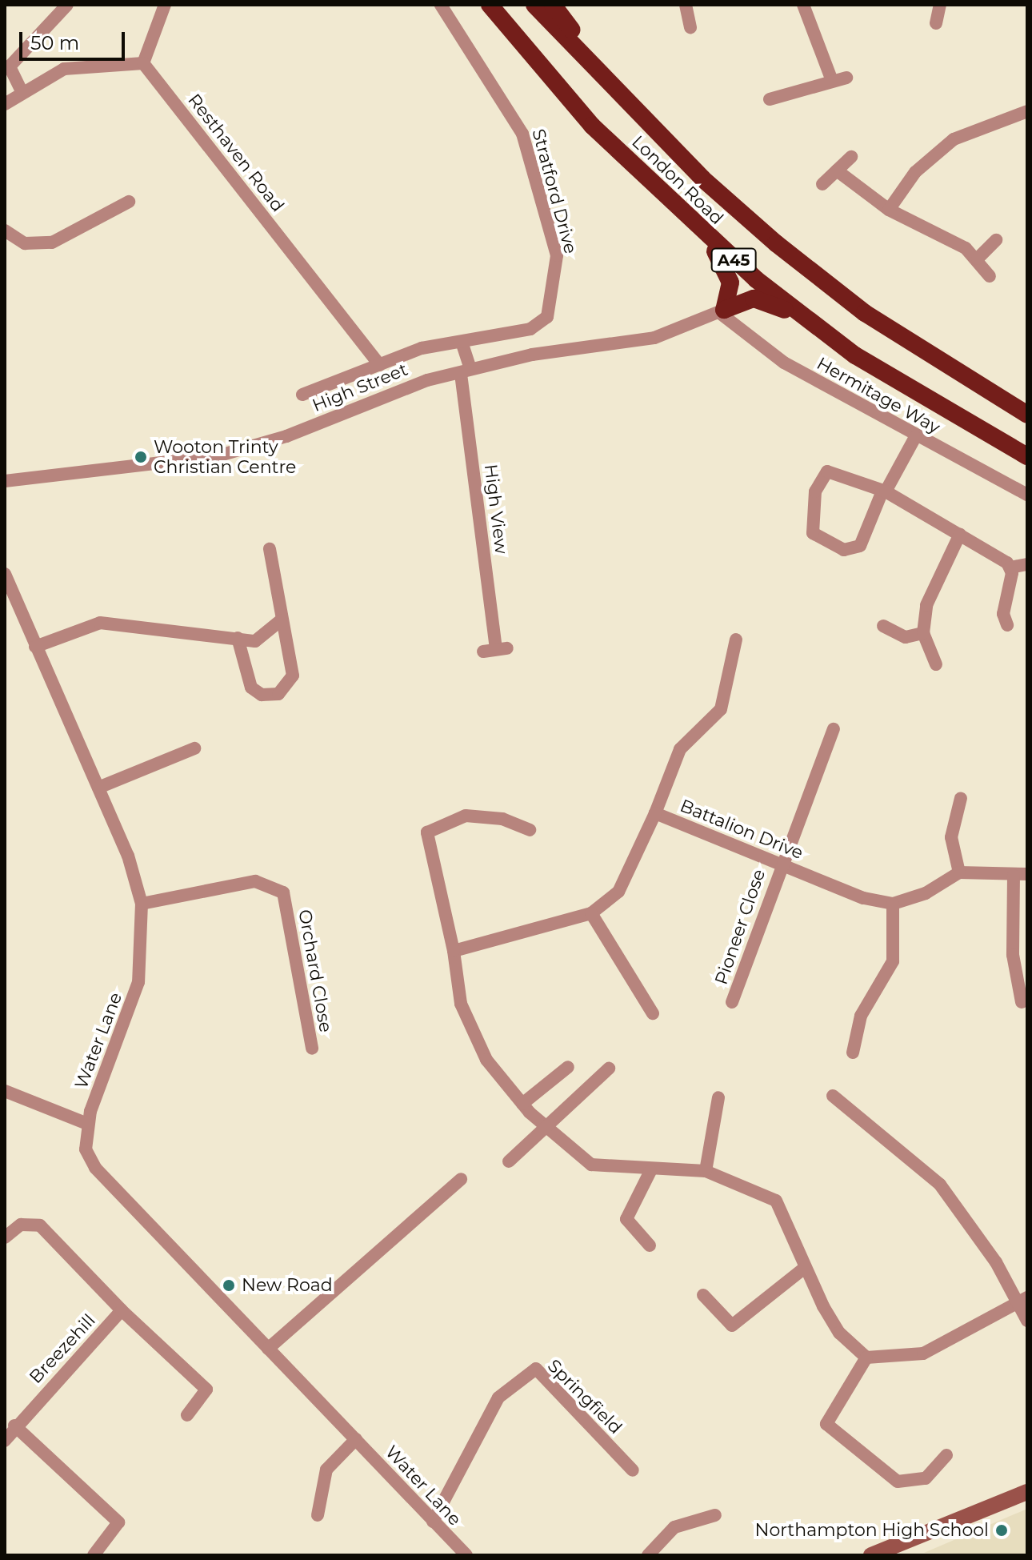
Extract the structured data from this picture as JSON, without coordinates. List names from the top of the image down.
{
  "streets": {
    "highway": ["London Road", "A45"],
    "street": [
      "Resthaven Road",
      "Stratford Drive",
      "High Street",
      "Hermitage Way",
      "High View",
      "Battalion Drive",
      "Pioneer Close",
      "Orchard Close",
      "Water Lane",
      "Breezehill",
      "Springfield"
    ]
  },
  "crossings": [
    ["Resthaven Road", "Stratford Drive"],
    ["High Street", "Hermitage Way"],
    ["High Street", "High View"],
    ["Battalion Drive", "Pioneer Close"],
    ["Orchard Close", "Water Lane"],
    ["Water Lane", "Springfield"]
  ],
  "places": ["Wooton Trinty Christian Centre", "New Road", "Northampton High School"],
  "scale_bar": "50 m"
}
